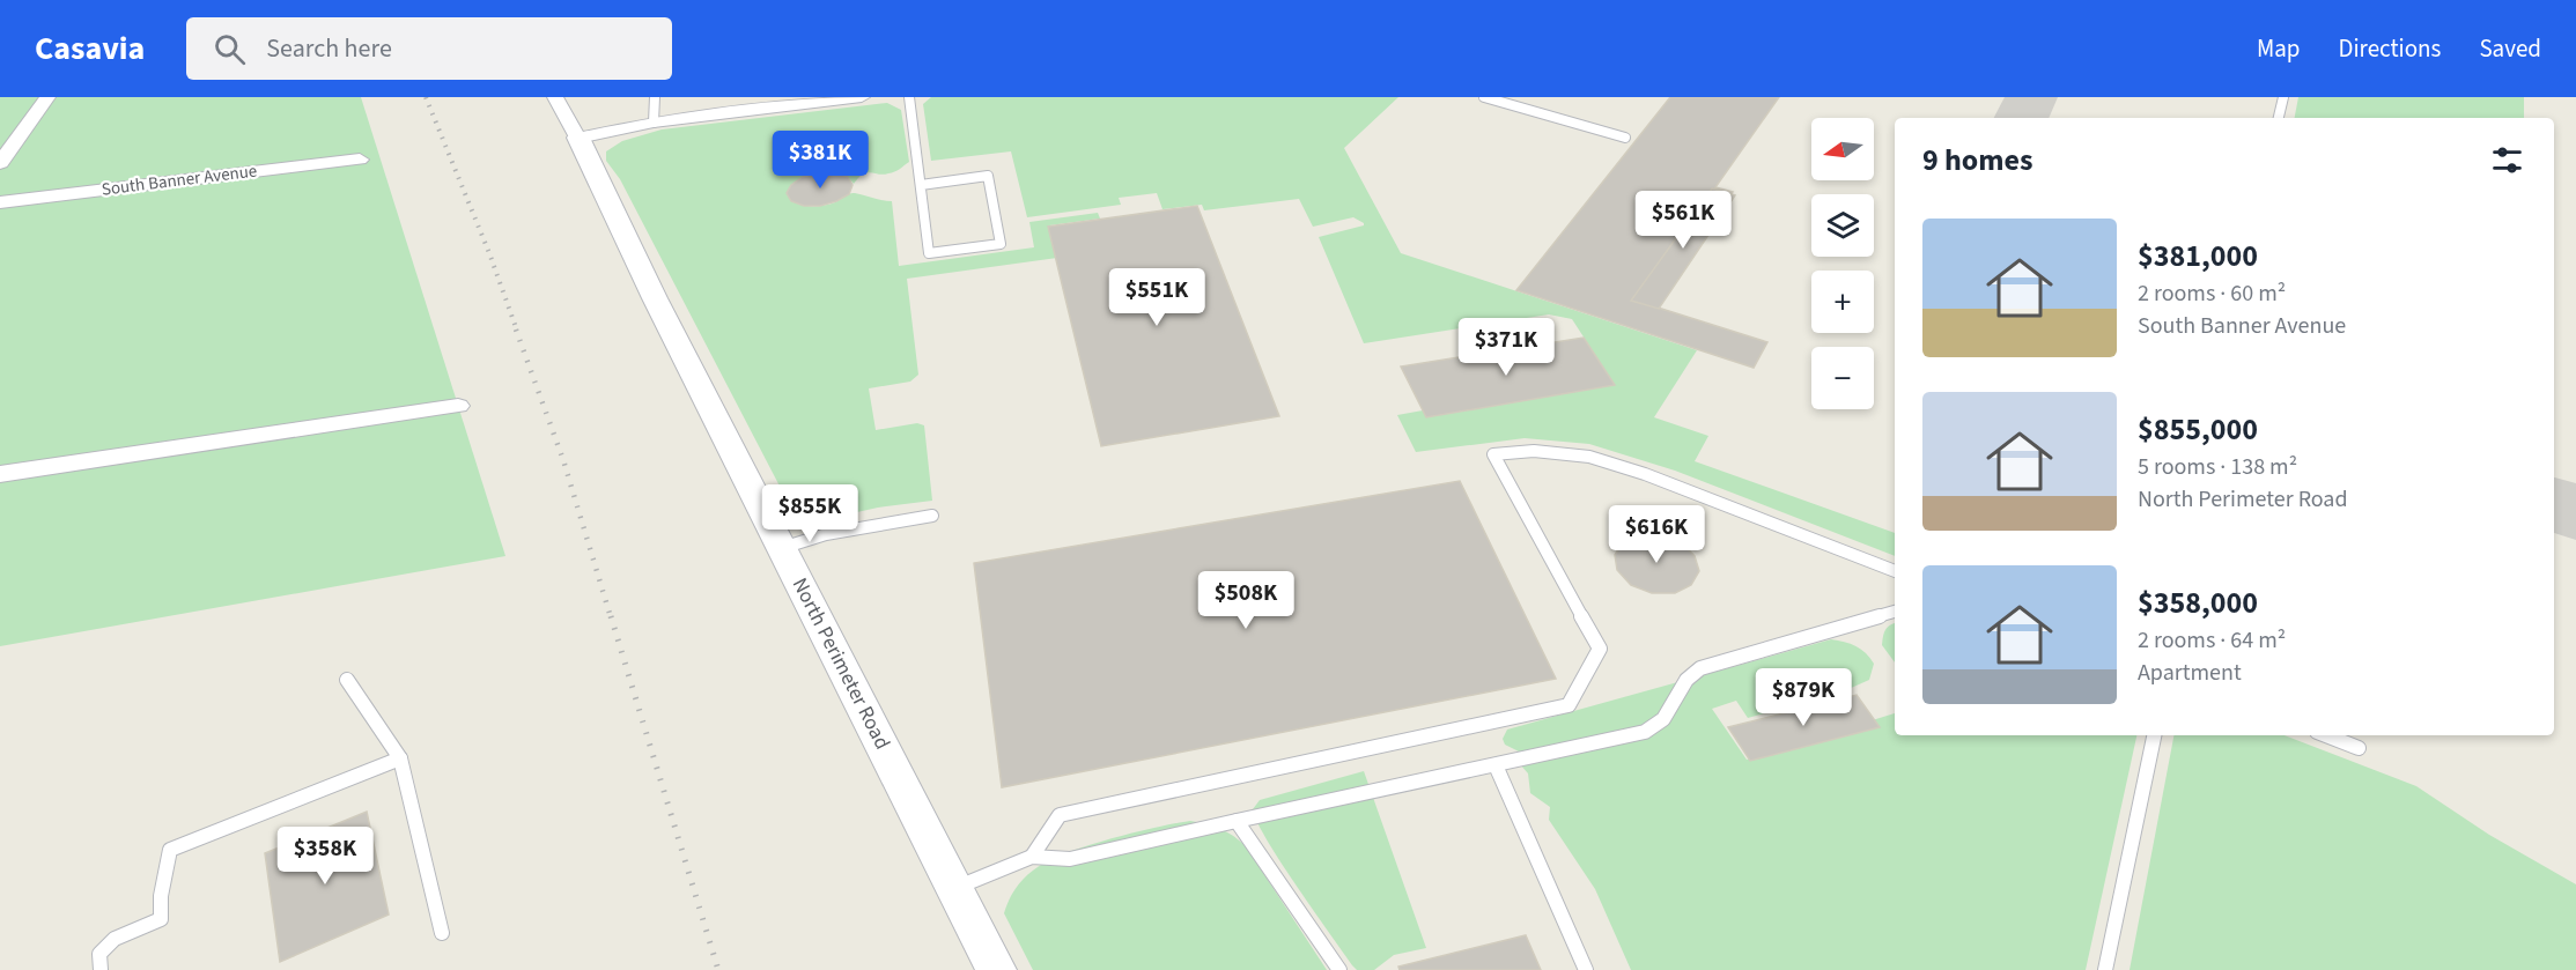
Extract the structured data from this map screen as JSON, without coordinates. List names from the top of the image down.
{
  "streets": {
    "street": ["South Banner Avenue", "North Perimeter Road"]
  },
  "north": "left",
  "page": {
    "header": "Casavia",
    "search": "Search here",
    "nav": ["Map", "Directions", "Saved"],
    "map_buttons": ["+", "−"],
    "heading": "9 homes",
    "price": [
      "$381K",
      "$561K",
      "$551K",
      "$371K",
      "$855K",
      "$616K",
      "$508K",
      "$879K",
      "$358K"
    ],
    "list": [
      {
        "name": "$381,000",
        "note": "2 rooms · 60 m² · South Banner Avenue"
      },
      {
        "name": "$855,000",
        "note": "5 rooms · 138 m² · North Perimeter Road"
      },
      {
        "name": "$358,000",
        "note": "2 rooms · 64 m² · Apartment"
      }
    ]
  }
}
